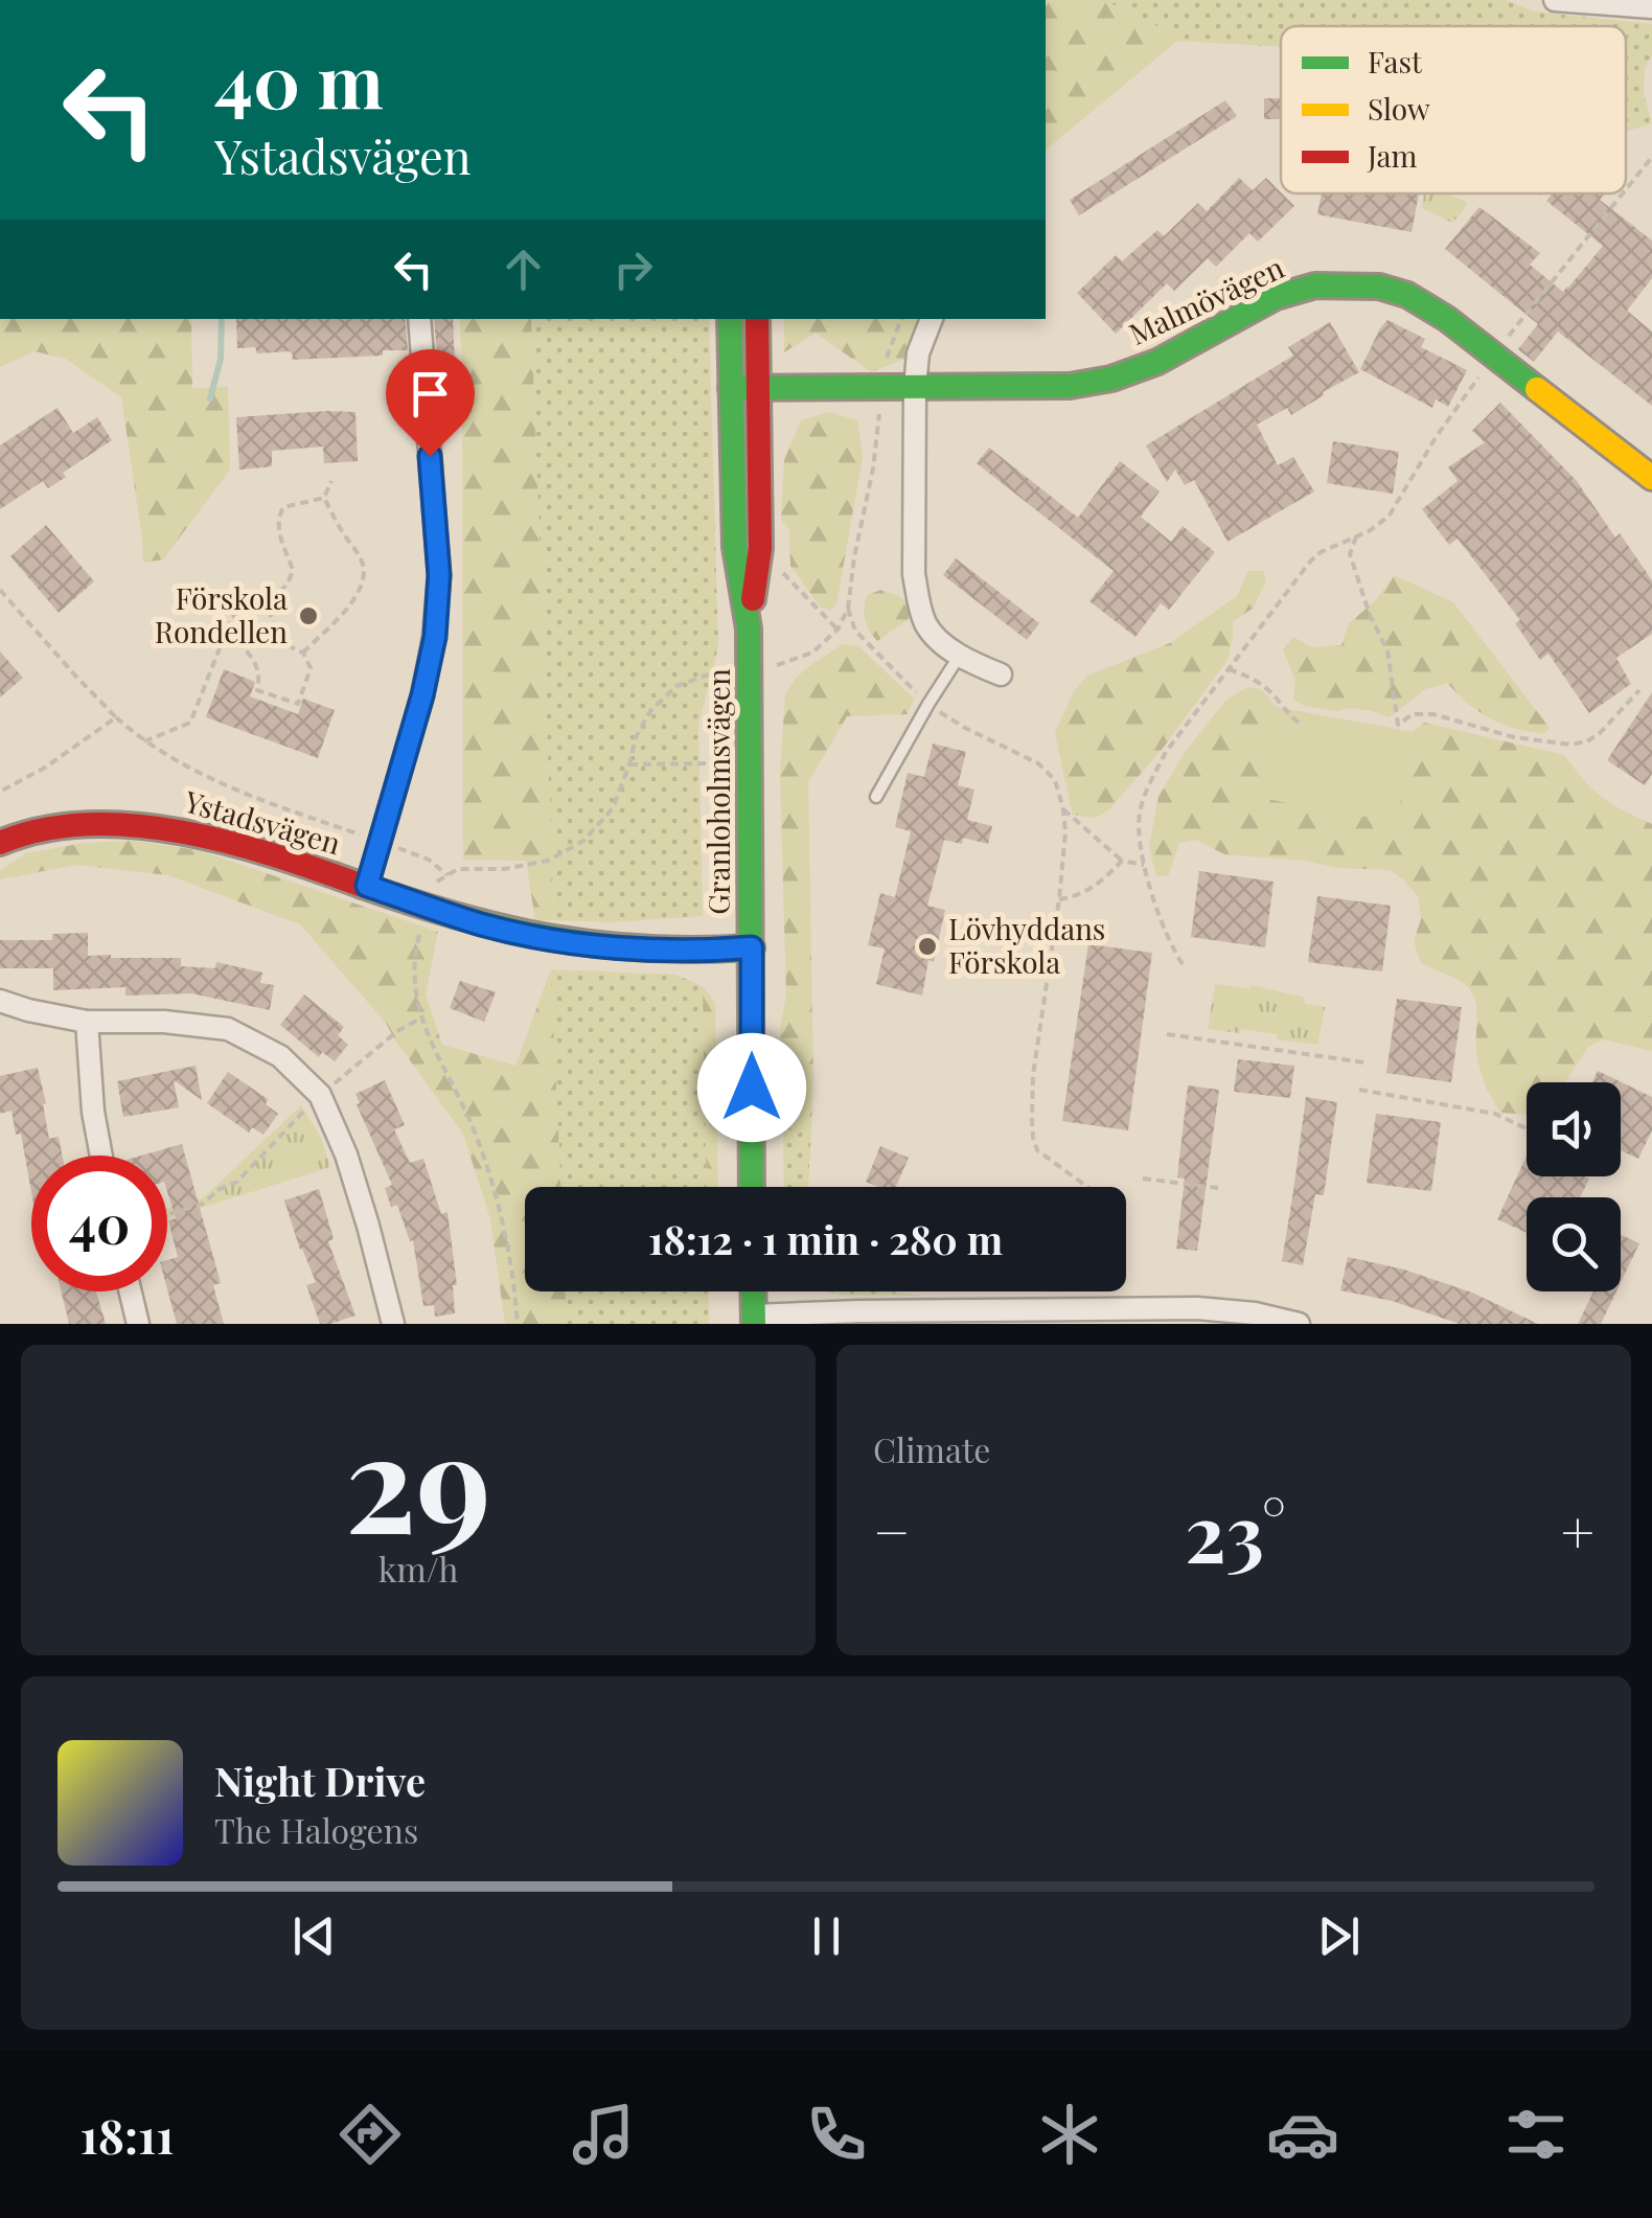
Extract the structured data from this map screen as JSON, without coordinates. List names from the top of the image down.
{
  "streets": {
    "street": ["Malmövägen", "Granloholmsvägen", "Ystadsvägen"]
  },
  "crossings": [
    ["Malmövägen", "Granloholmsvägen"],
    ["Granloholmsvägen", "Ystadsvägen"]
  ],
  "places": ["Förskola Rondellen", "Lövhyddans Förskola"],
  "legend": ["Fast", "Slow", "Jam"],
  "page": {
    "turn": ["40 m", "Ystadsvägen"],
    "limit": "40",
    "trip": "18:12 · 1 min · 280 m",
    "tile": [
      ["29", "km/h"],
      "Climate"
    ],
    "heat": ["−", "23°", "+"],
    "song": ["Night Drive", "The Halogens"],
    "tabs": "18:11"
  }
}
